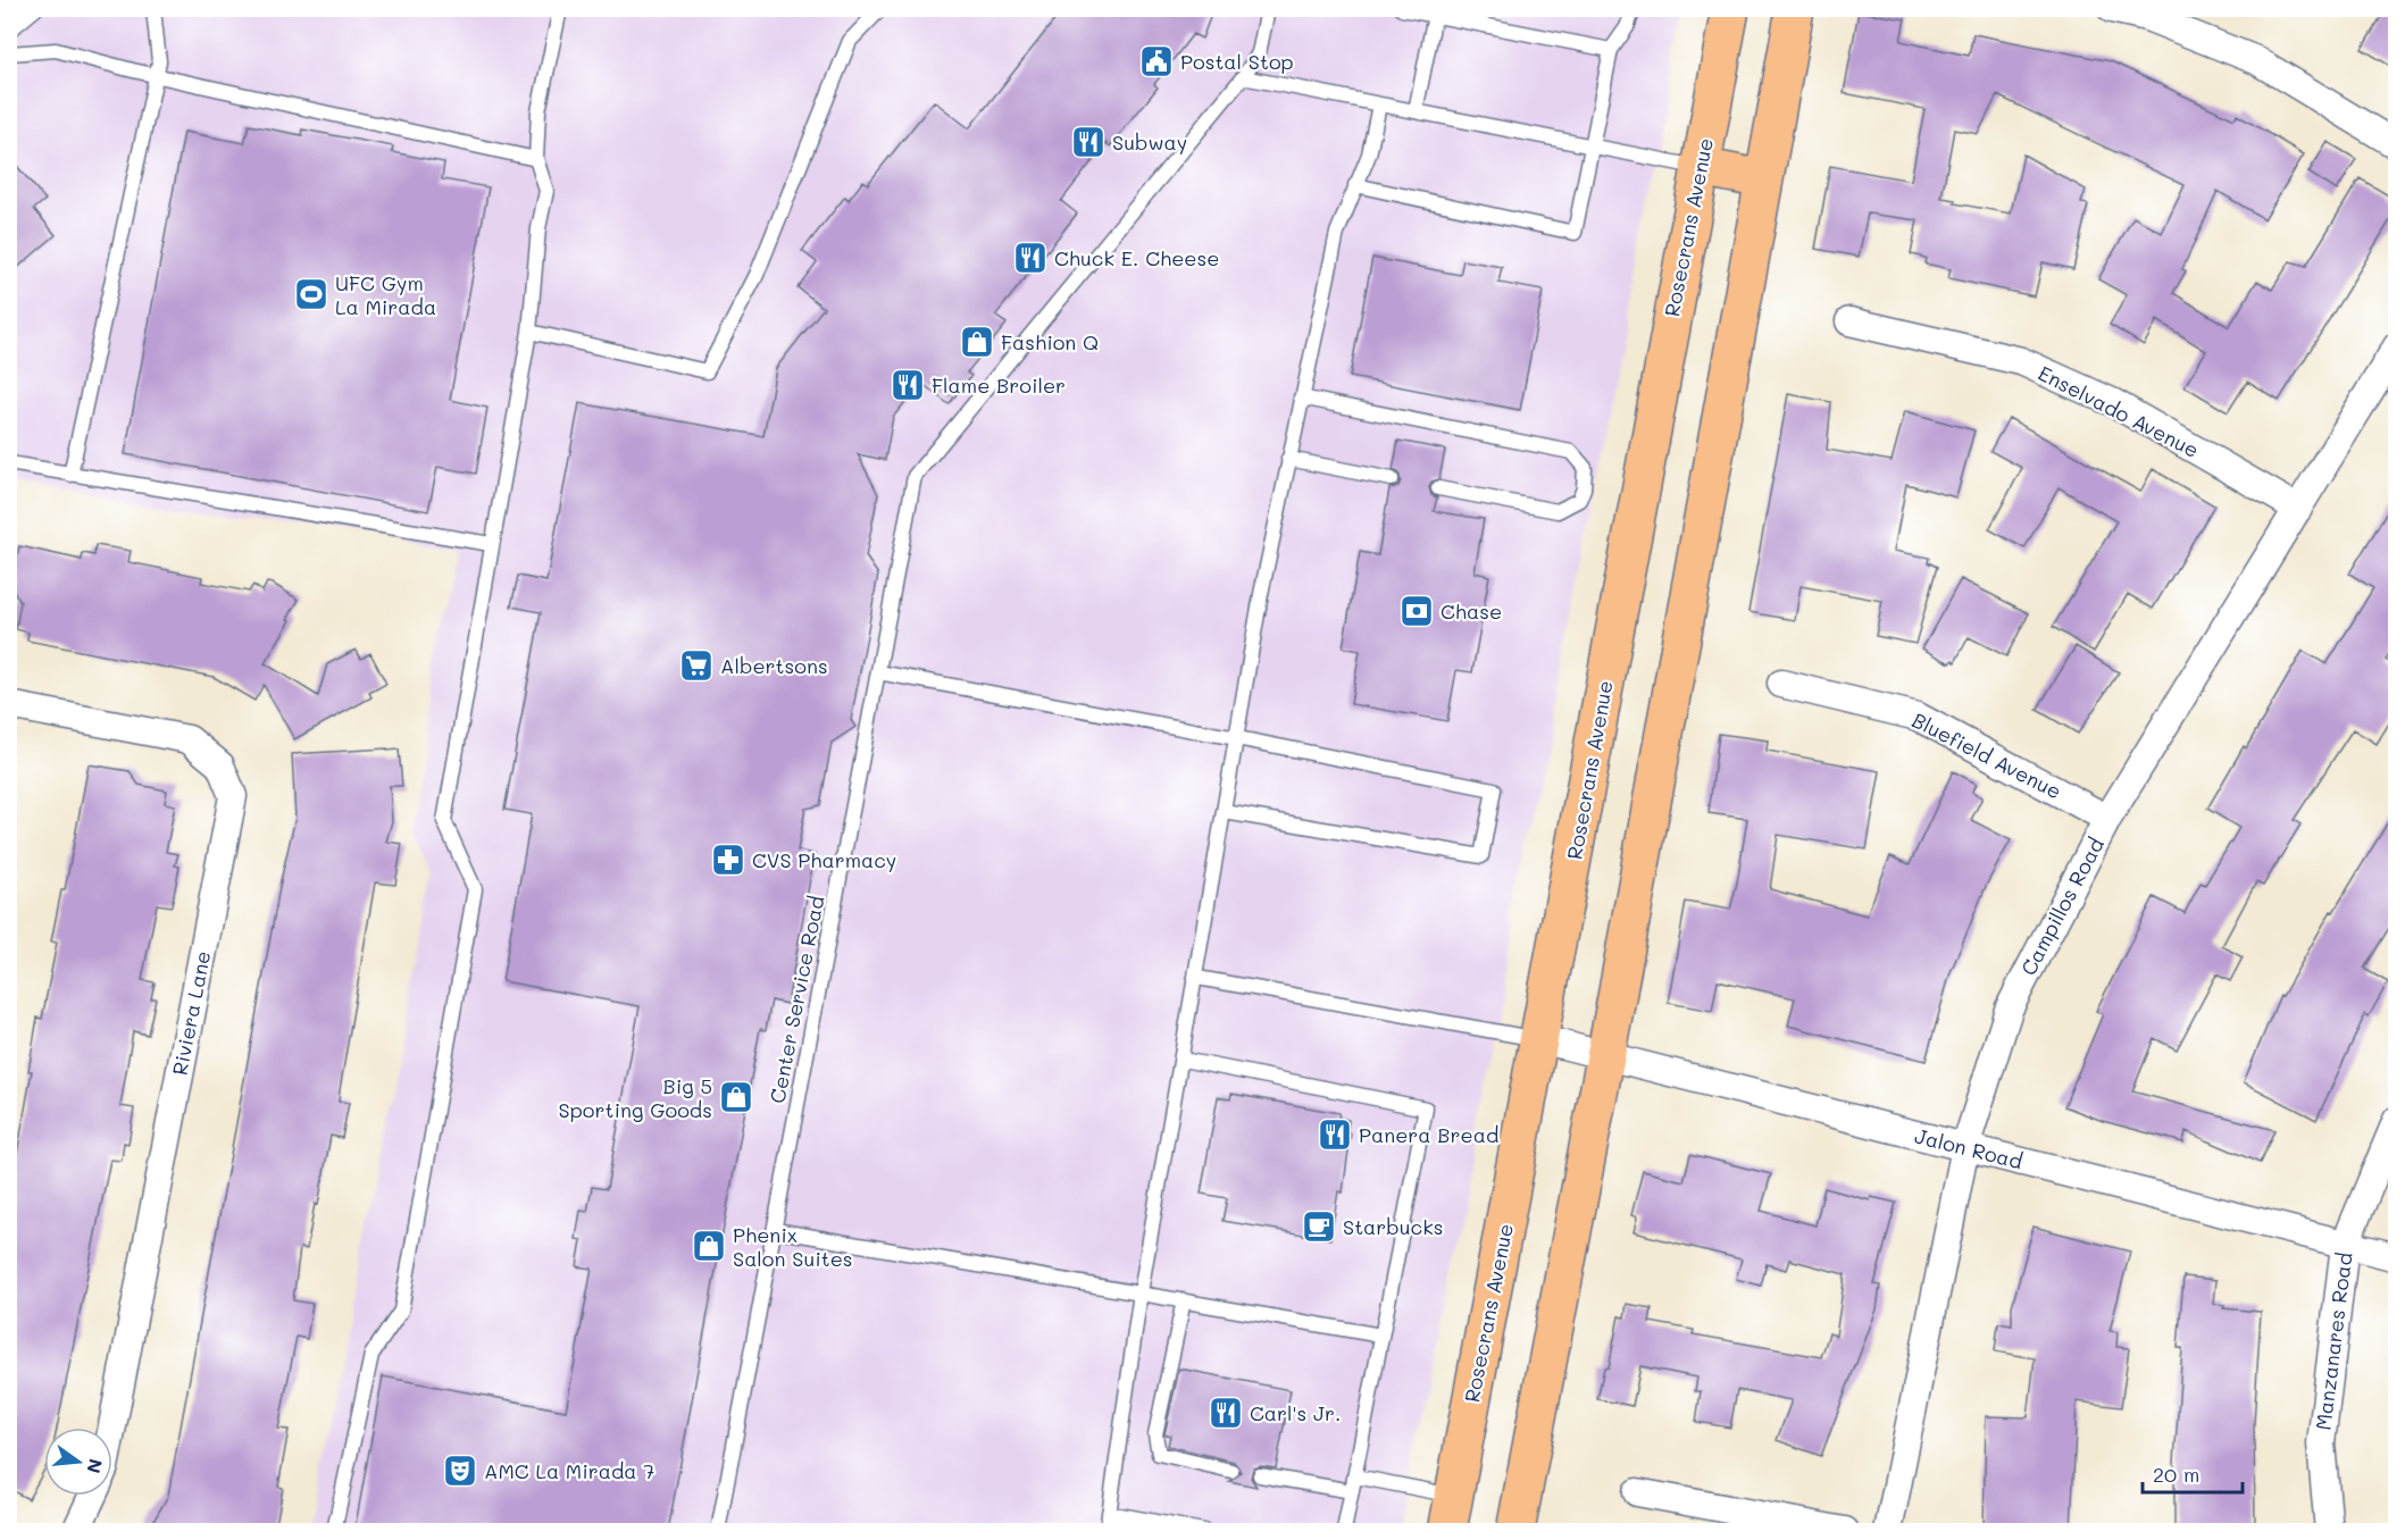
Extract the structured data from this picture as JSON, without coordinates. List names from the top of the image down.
{
  "streets": {
    "main road": ["Rosecrans Avenue"],
    "street": [
      "Enselvado Avenue",
      "Bluefield Avenue",
      "Campillos Road",
      "Riviera Lane",
      "Jalon Road",
      "Manzanares Road"
    ],
    "lane": ["Center Service Road"]
  },
  "crossings": [
    ["Rosecrans Avenue", "Jalon Road"],
    ["Enselvado Avenue", "Campillos Road"],
    ["Bluefield Avenue", "Campillos Road"],
    ["Campillos Road", "Jalon Road"],
    ["Jalon Road", "Manzanares Road"]
  ],
  "places": {
    "public building": ["Postal Stop"],
    "restaurant": [
      "Subway",
      "Chuck E. Cheese",
      "Flame Broiler",
      "Panera Bread",
      "Carl's Jr."
    ],
    "sports": ["UFC Gym La Mirada"],
    "shop": ["Fashion Q", "Big 5 Sporting Goods", "Phenix Salon Suites"],
    "bank": ["Chase"],
    "supermarket": ["Albertsons"],
    "pharmacy": ["CVS Pharmacy"],
    "cafe": ["Starbucks"],
    "theatre": ["AMC La Mirada 7"]
  },
  "scale_bar": "20 m",
  "north": "right"
}
